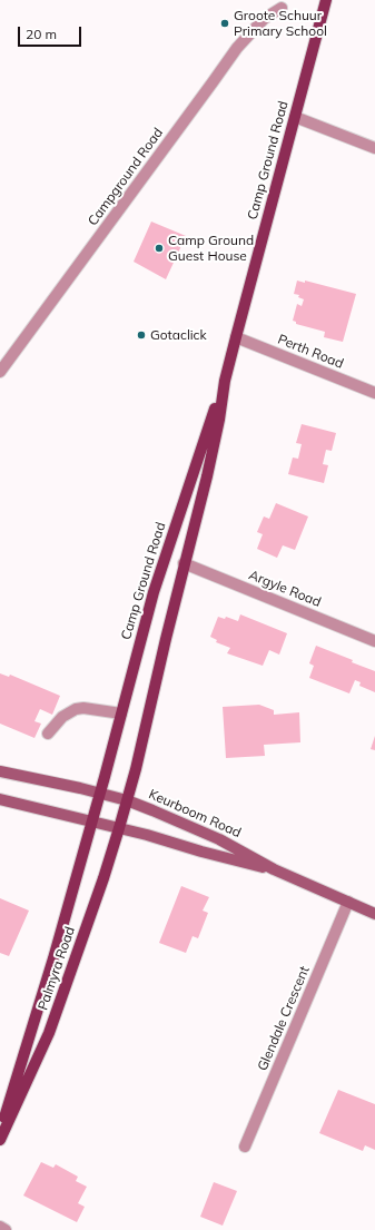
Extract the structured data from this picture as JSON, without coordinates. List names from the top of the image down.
{
  "streets": {
    "main road": ["Camp Ground Road", "Keurboom Road", "Palmyra Road"],
    "street": [
      "Campground Road",
      "Perth Road",
      "Argyle Road",
      "Glendale Crescent"
    ]
  },
  "crossings": [
    ["Camp Ground Road", "Perth Road"],
    ["Camp Ground Road", "Argyle Road"],
    ["Camp Ground Road", "Keurboom Road"],
    ["Camp Ground Road", "Palmyra Road"],
    ["Keurboom Road", "Palmyra Road"],
    ["Keurboom Road", "Glendale Crescent"]
  ],
  "places": ["Groote Schuur Primary School", "Camp Ground Guest House", "Gotaclick"],
  "scale_bar": "20 m"
}
